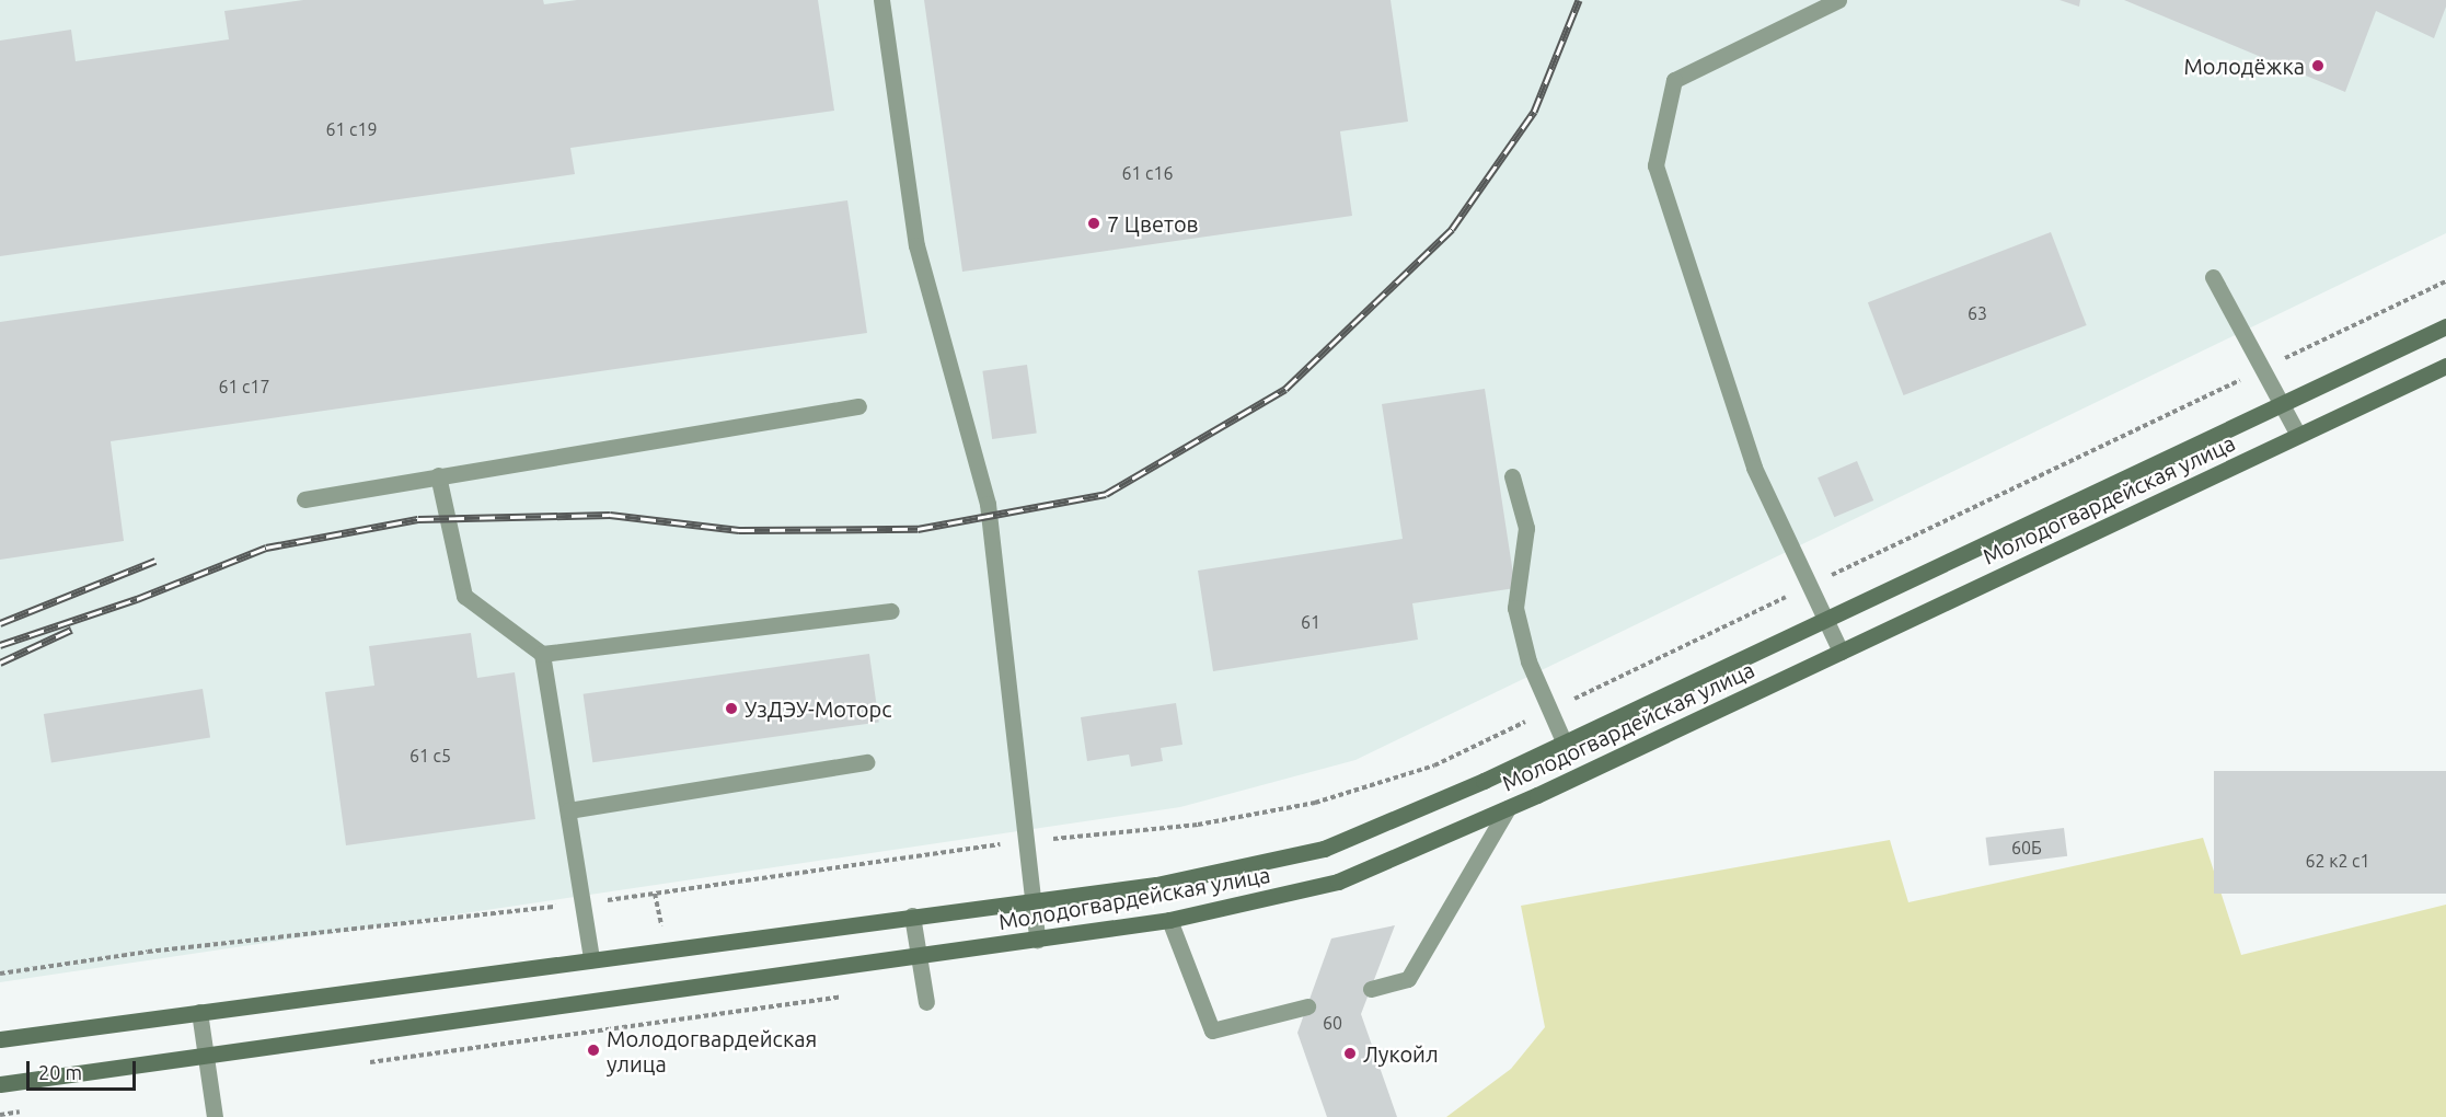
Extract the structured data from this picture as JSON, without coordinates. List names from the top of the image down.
{
  "streets": {
    "main road": ["Молодогвардейская улица"]
  },
  "places": [
    "Молодёжка",
    "7 Цветов",
    "УзДЭУ-Моторс",
    "Молодогвардейская улица",
    "Лукойл"
  ],
  "house_numbers": [
    "61 с19",
    "61 с16",
    "63",
    "61 с17",
    "61",
    "61 с5",
    "60Б",
    "62 к2 с1",
    "60"
  ],
  "scale_bar": "20 m"
}
